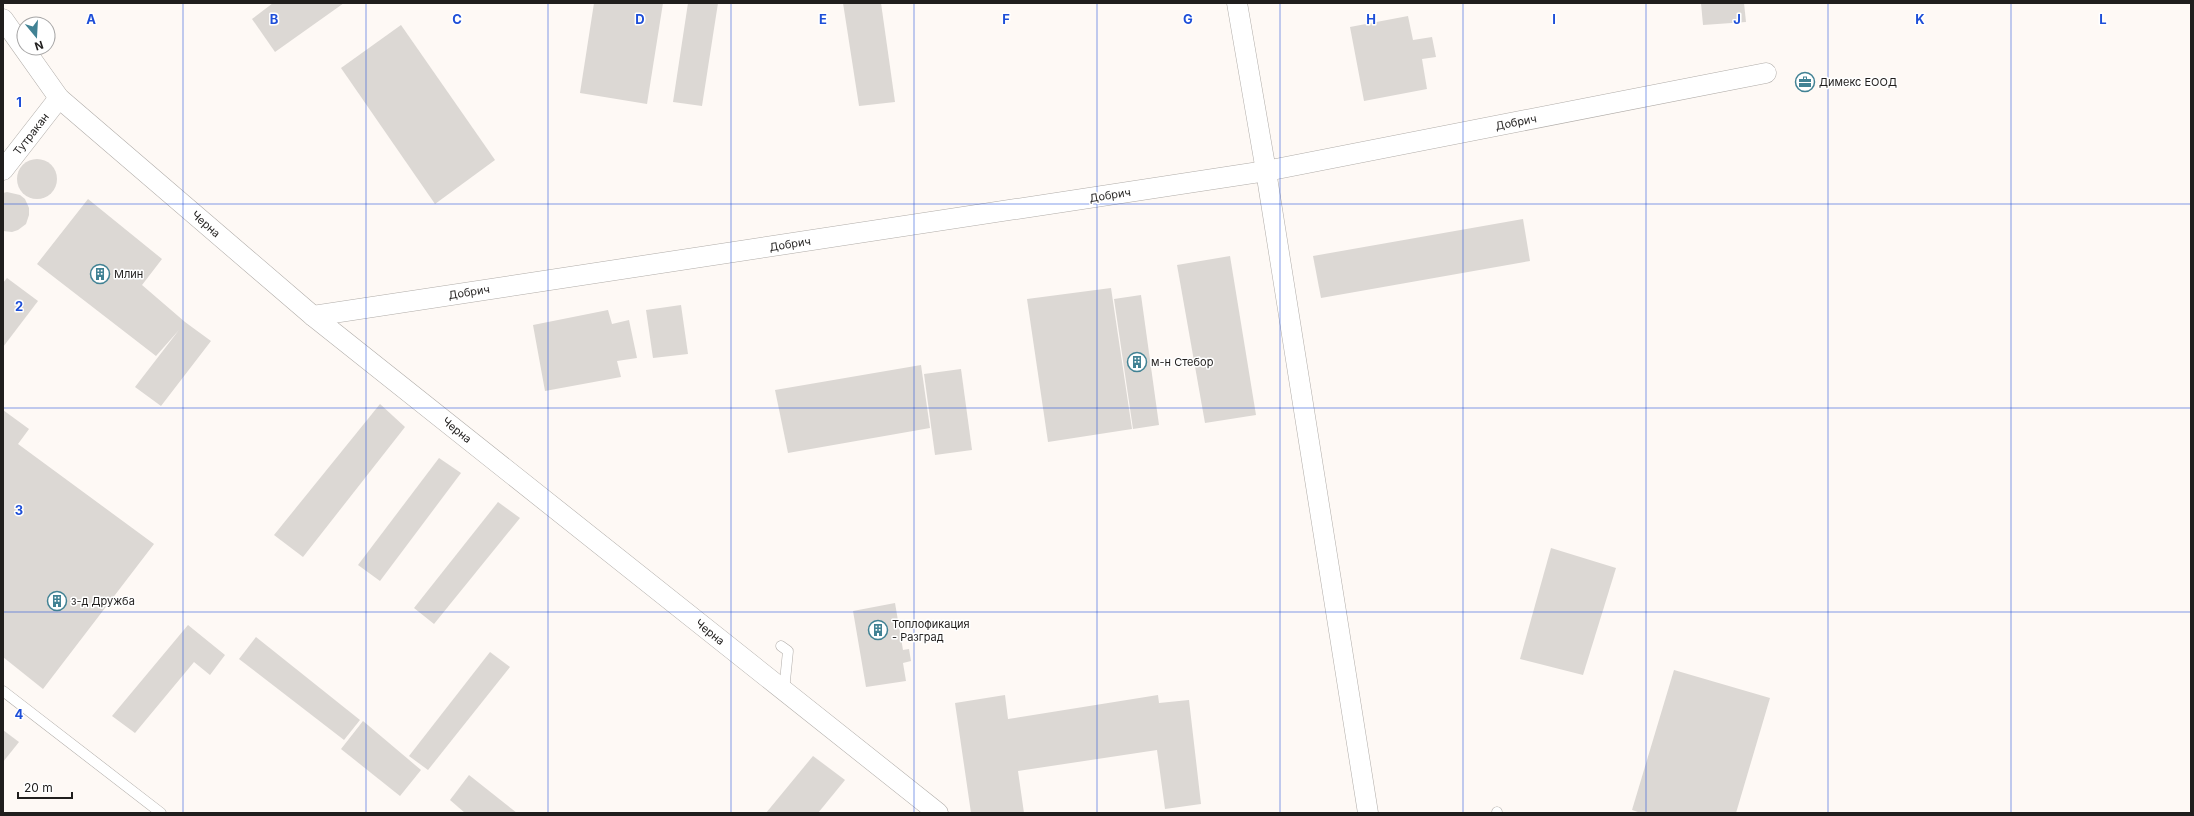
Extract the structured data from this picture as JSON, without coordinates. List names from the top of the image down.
{
  "streets": {
    "street": ["Добрич", "Тутракан", "Черна"]
  },
  "crossings": [
    ["Добрич", "Черна"],
    ["Тутракан", "Черна"]
  ],
  "places": {
    "office": ["Димекс ЕООД"],
    "building": [
      "Млин",
      "м-н Стебор",
      "з-д Дружба",
      "Топлофикация - Разград"
    ]
  },
  "scale_bar": "20 m",
  "north": "bottom",
  "grid": {
    "columns": [
      "A",
      "B",
      "C",
      "D",
      "E",
      "F",
      "G",
      "H",
      "I",
      "J",
      "K",
      "L"
    ],
    "rows": [
      "1",
      "2",
      "3",
      "4"
    ]
  }
}
